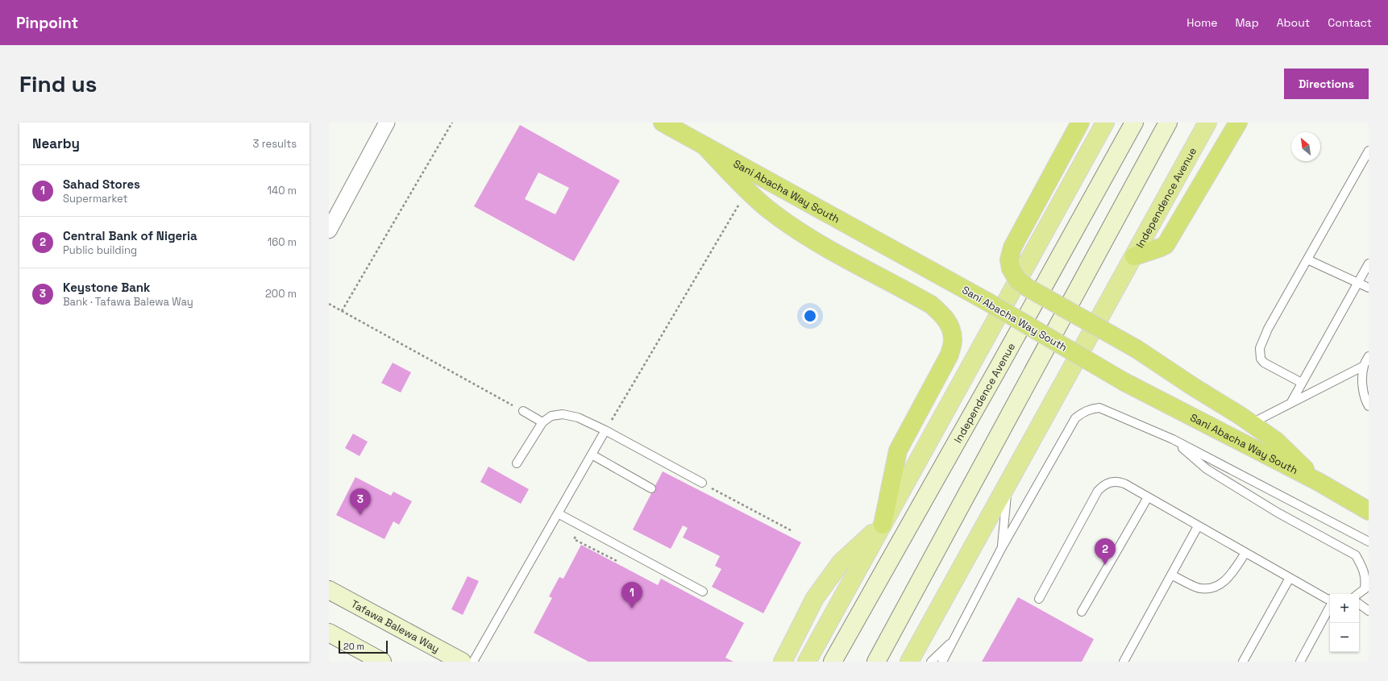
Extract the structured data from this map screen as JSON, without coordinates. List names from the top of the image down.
{
  "streets": {
    "highway": ["Sani Abacha Way South"],
    "main road": ["Independence Avenue", "Tafawa Balewa Way"]
  },
  "scale_bar": "20 m",
  "north": "top left",
  "page": {
    "header": "Pinpoint",
    "nav": [
      "Home",
      "Map",
      "About",
      "Contact"
    ],
    "buttons": "Directions",
    "title": "Find us",
    "heading": ["Nearby", "3 results"],
    "list": [
      {
        "mark": "1",
        "name": "Sahad Stores",
        "note": "Supermarket",
        "value": "140 m"
      },
      {
        "mark": "2",
        "name": "Central Bank of Nigeria",
        "note": "Public building",
        "value": "160 m"
      },
      {
        "mark": "3",
        "name": "Keystone Bank",
        "note": "Bank · Tafawa Balewa Way",
        "value": "200 m"
      }
    ],
    "pins": ["3", "2", "1"],
    "map_buttons": ["+", "−"],
    "scale": "20 m"
  }
}
